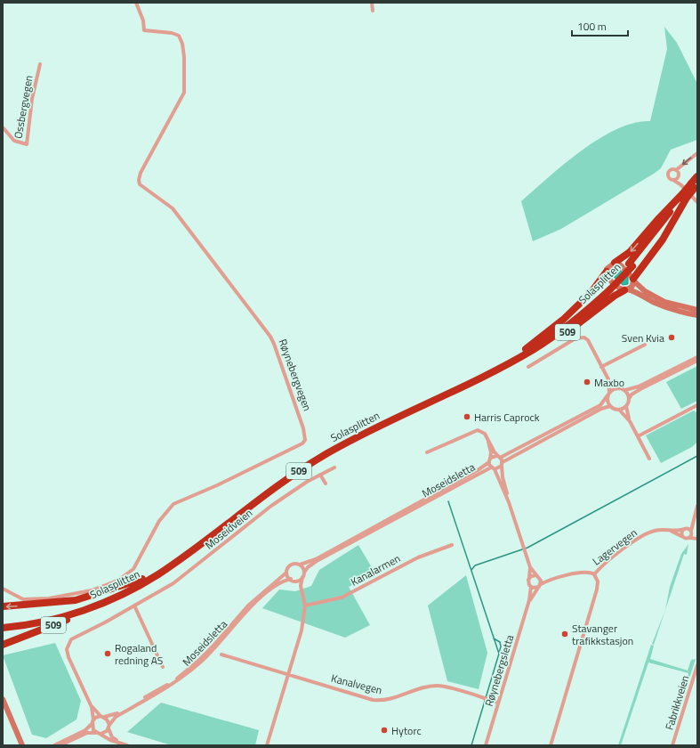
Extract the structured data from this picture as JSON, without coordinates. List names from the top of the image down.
{
  "streets": {
    "highway": ["Solasplitten", "509"],
    "street": [
      "Ossbergvegen",
      "Røynebergvegen",
      "Moseidsletta",
      "Moseidveien",
      "Lagervegen",
      "Kanalarmen",
      "Røynebergsletta",
      "Kanalvegen",
      "Fabrikkveien"
    ]
  },
  "crossings": [
    ["Solasplitten", "509"],
    ["Lagervegen", "Røynebergsletta"],
    ["Røynebergsletta", "Kanalvegen"]
  ],
  "places": [
    "Sven Kvia",
    "Maxbo",
    "Harris Caprock",
    "Stavanger trafikkstasjon",
    "Rogaland redning AS",
    "Hytorc"
  ],
  "scale_bar": "100 m"
}
